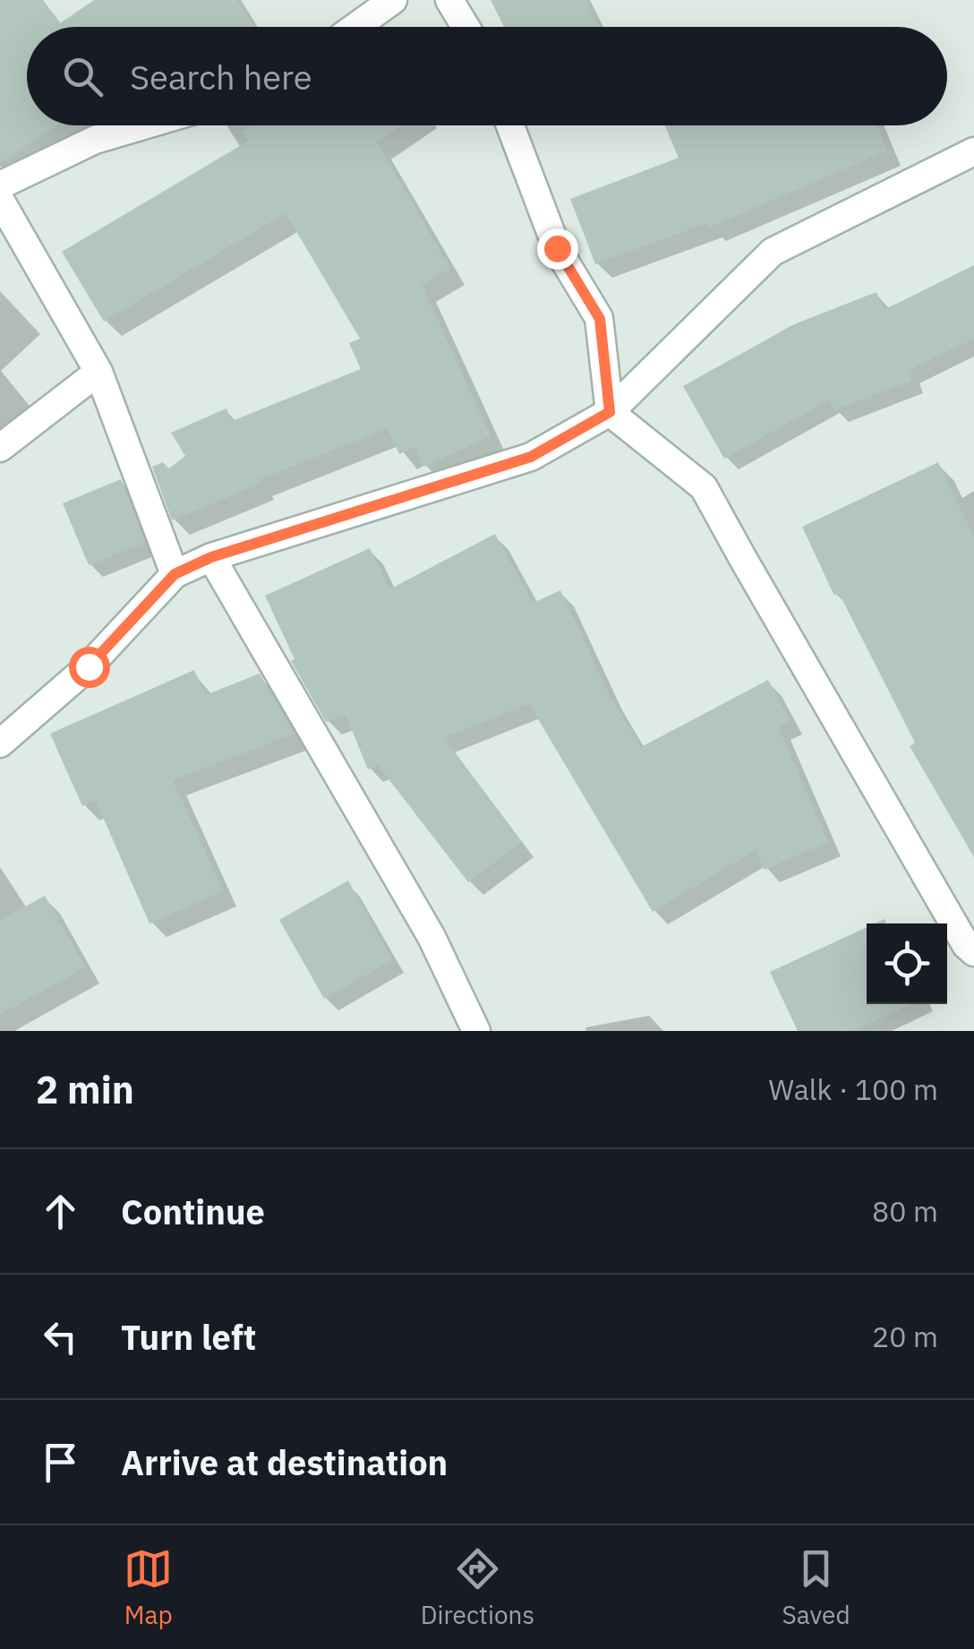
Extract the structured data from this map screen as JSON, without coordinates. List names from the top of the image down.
{
  "page": {
    "search": "Search here",
    "heading": ["2 min", "Walk · 100 m"],
    "list": [
      ["Continue", "80 m"],
      ["Turn left", "20 m"],
      "Arrive at destination"
    ],
    "nav": ["Map", "Directions", "Saved"]
  }
}
